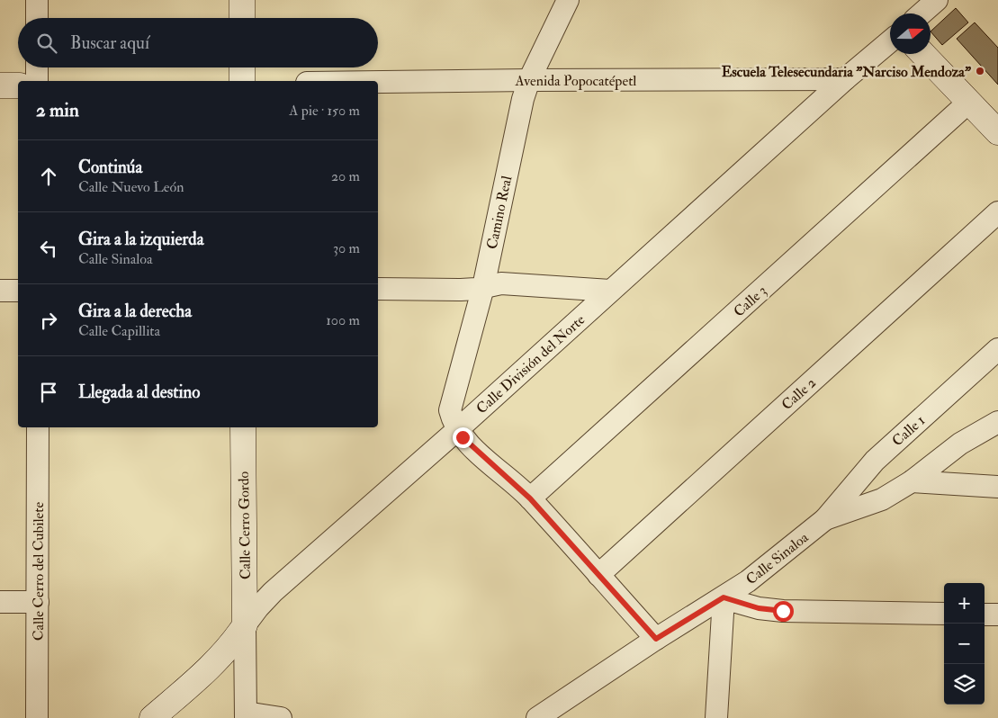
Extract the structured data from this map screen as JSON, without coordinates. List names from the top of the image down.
{
  "streets": {
    "street": [
      "Avenida Popocatépetl",
      "Camino Real",
      "Calle 3",
      "Calle División del Norte",
      "Calle 2",
      "Calle 1",
      "Calle Cerro Gordo",
      "Calle Sinaloa",
      "Calle Cerro del Cubilete"
    ]
  },
  "crossings": [
    ["Avenida Popocatépetl", "Camino Real"],
    ["Avenida Popocatépetl", "Calle División del Norte"],
    ["Camino Real", "Calle 3"],
    ["Camino Real", "Calle División del Norte"],
    ["Camino Real", "Calle 2"],
    ["Camino Real", "Calle Sinaloa"],
    ["Calle División del Norte", "Calle Cerro Gordo"],
    ["Calle 1", "Calle Sinaloa"]
  ],
  "places": ["Escuela Telesecundaria \"Narciso Mendoza\""],
  "north": "right",
  "page": {
    "search": "Buscar aquí",
    "heading": ["2 min", "A pie · 150 m"],
    "list": [
      ["Continúa", "Calle Nuevo León", "20 m"],
      ["Gira a la izquierda", "Calle Sinaloa", "30 m"],
      ["Gira a la derecha", "Calle Capillita", "100 m"],
      "Llegada al destino"
    ],
    "map_buttons": ["+", "−"]
  }
}
